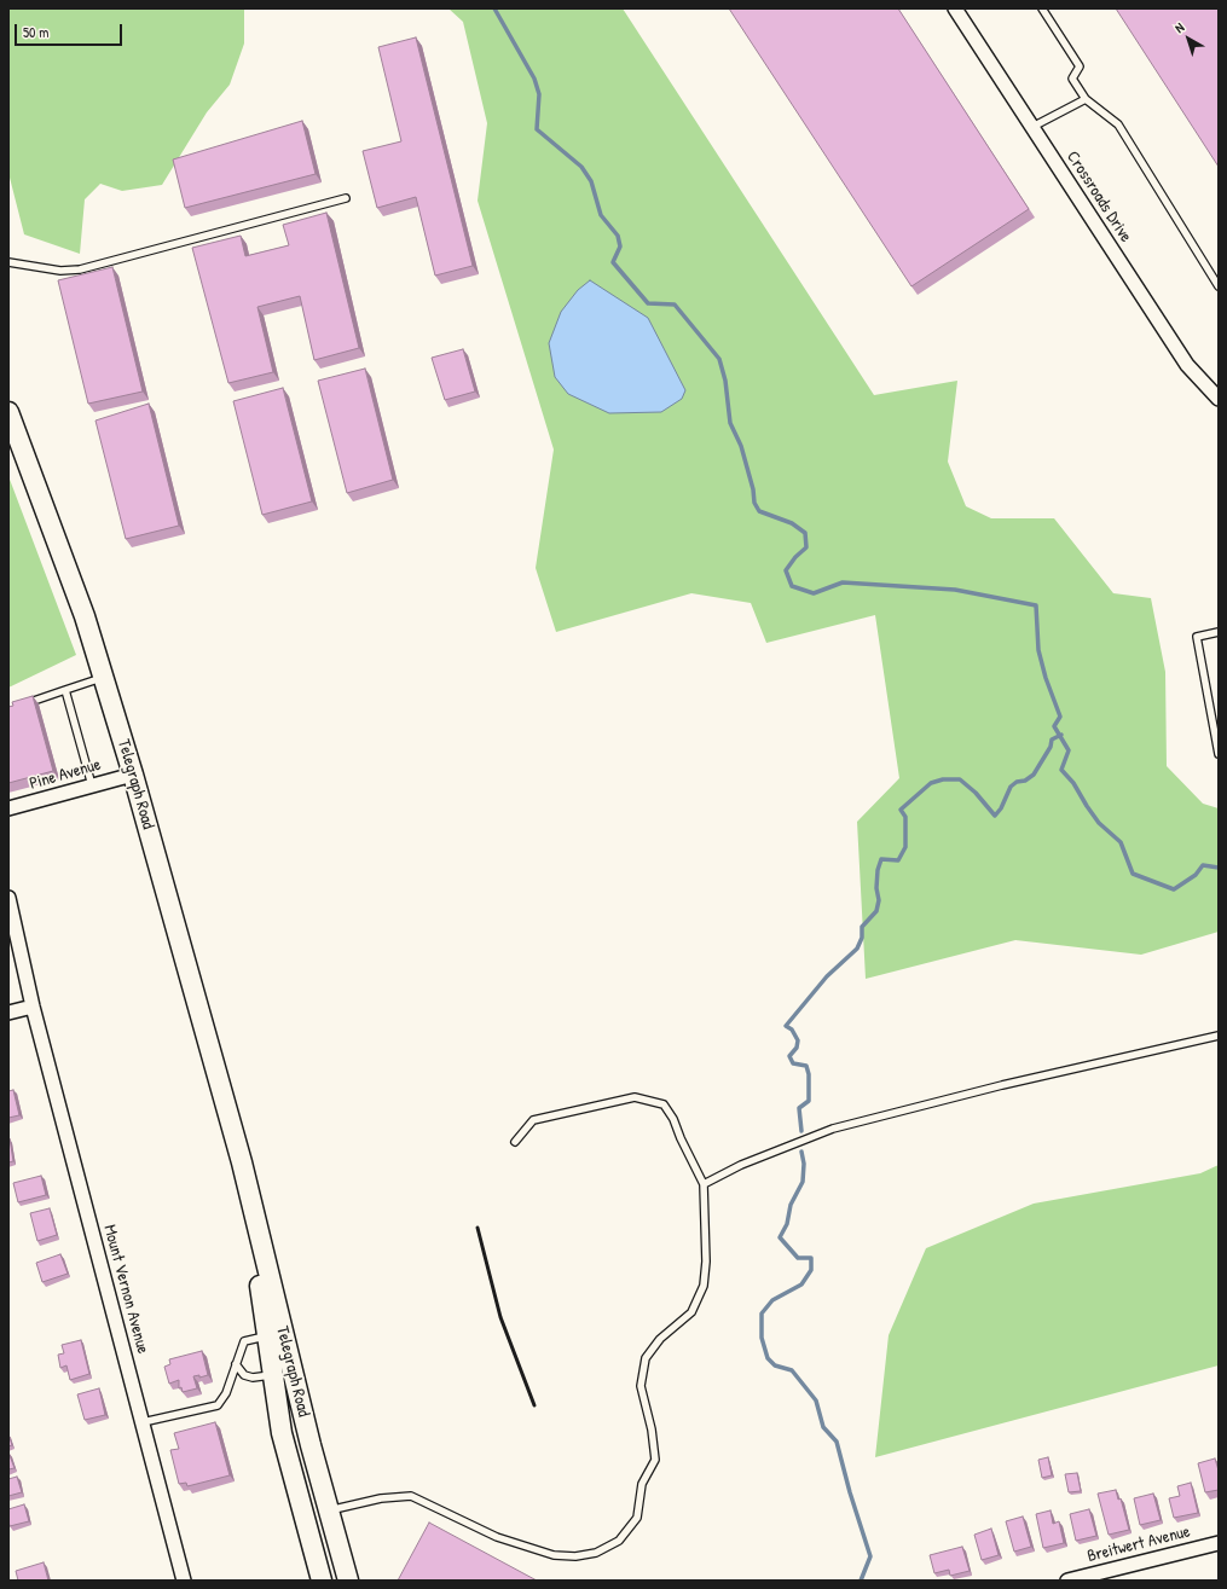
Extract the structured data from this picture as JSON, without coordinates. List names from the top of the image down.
{
  "streets": {
    "main road": ["Telegraph Road"],
    "street": [
      "Crossroads Drive",
      "Pine Avenue",
      "Mount Vernon Avenue",
      "Breitwert Avenue"
    ]
  },
  "crossings": [
    ["Pine Avenue", "Telegraph Road"]
  ],
  "scale_bar": "50 m",
  "north": "top left"
}
